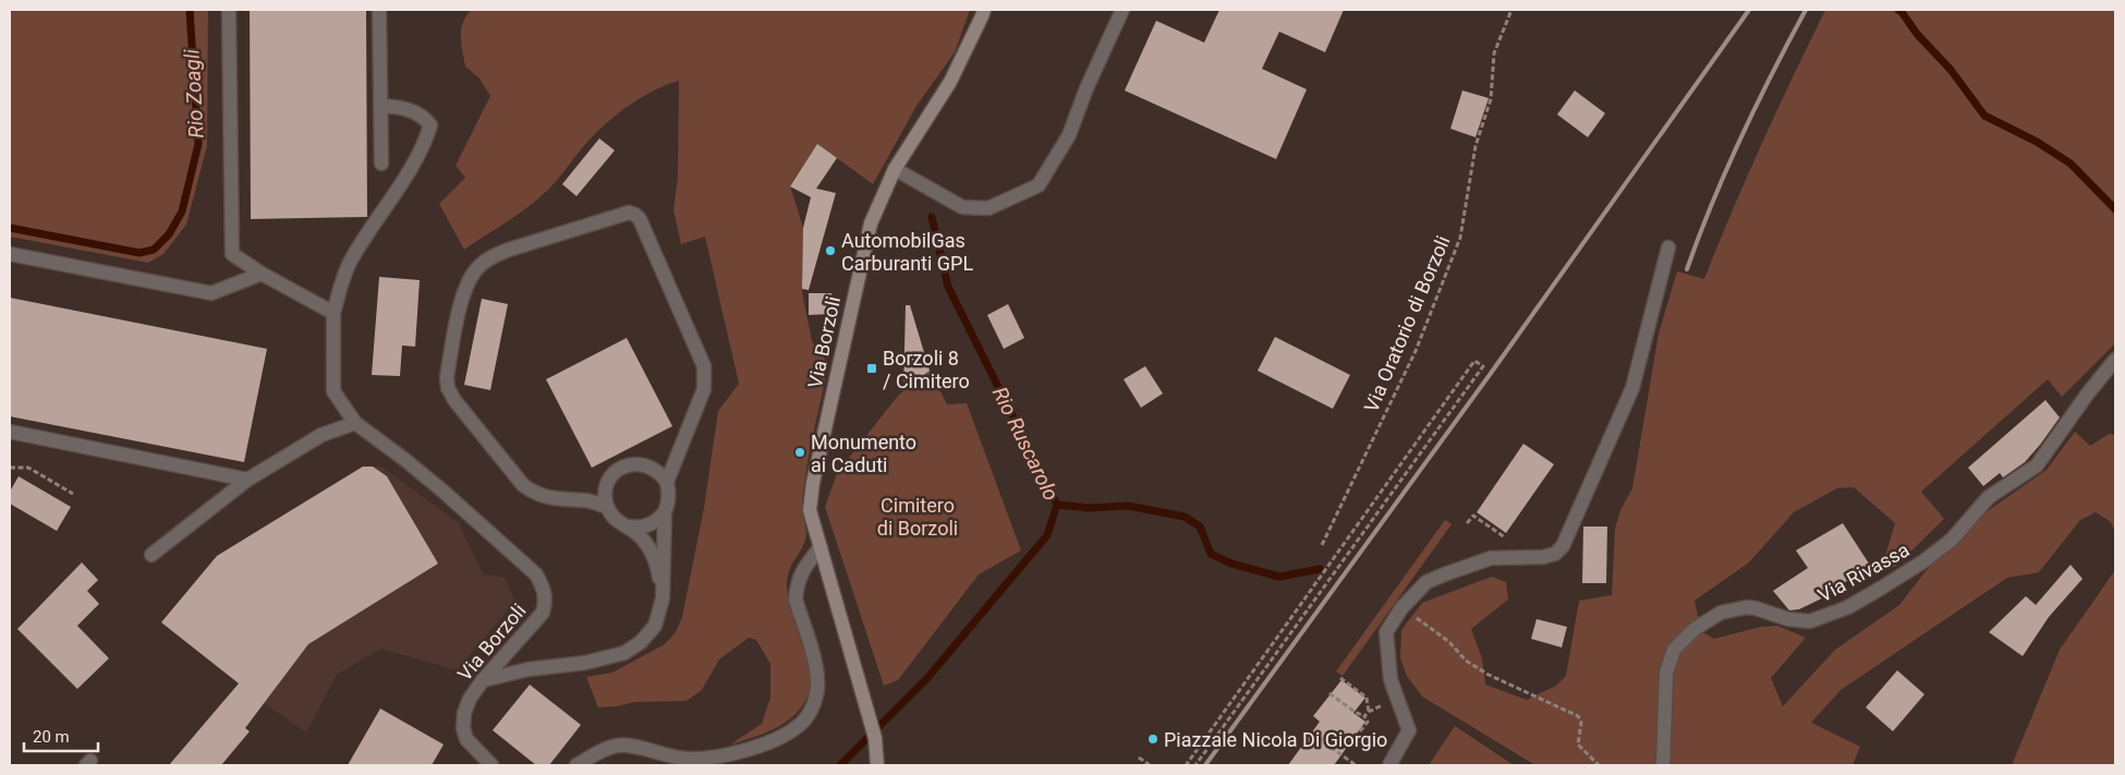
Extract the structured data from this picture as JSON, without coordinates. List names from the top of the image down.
{
  "streets": {
    "main road": ["Via Borzoli"],
    "street": ["Via Rivassa"],
    "path": ["Via Oratorio di Borzoli"]
  },
  "water": ["Rio Zoagli", "Rio Ruscarolo"],
  "parks": ["Cimitero di Borzoli"],
  "places": {
    "other": ["AutomobilGas Carburanti GPL", "Monumento ai Caduti", "Piazzale Nicola Di Giorgio"],
    "transit": ["Borzoli 8 / Cimitero"]
  },
  "scale_bar": "20 m"
}
